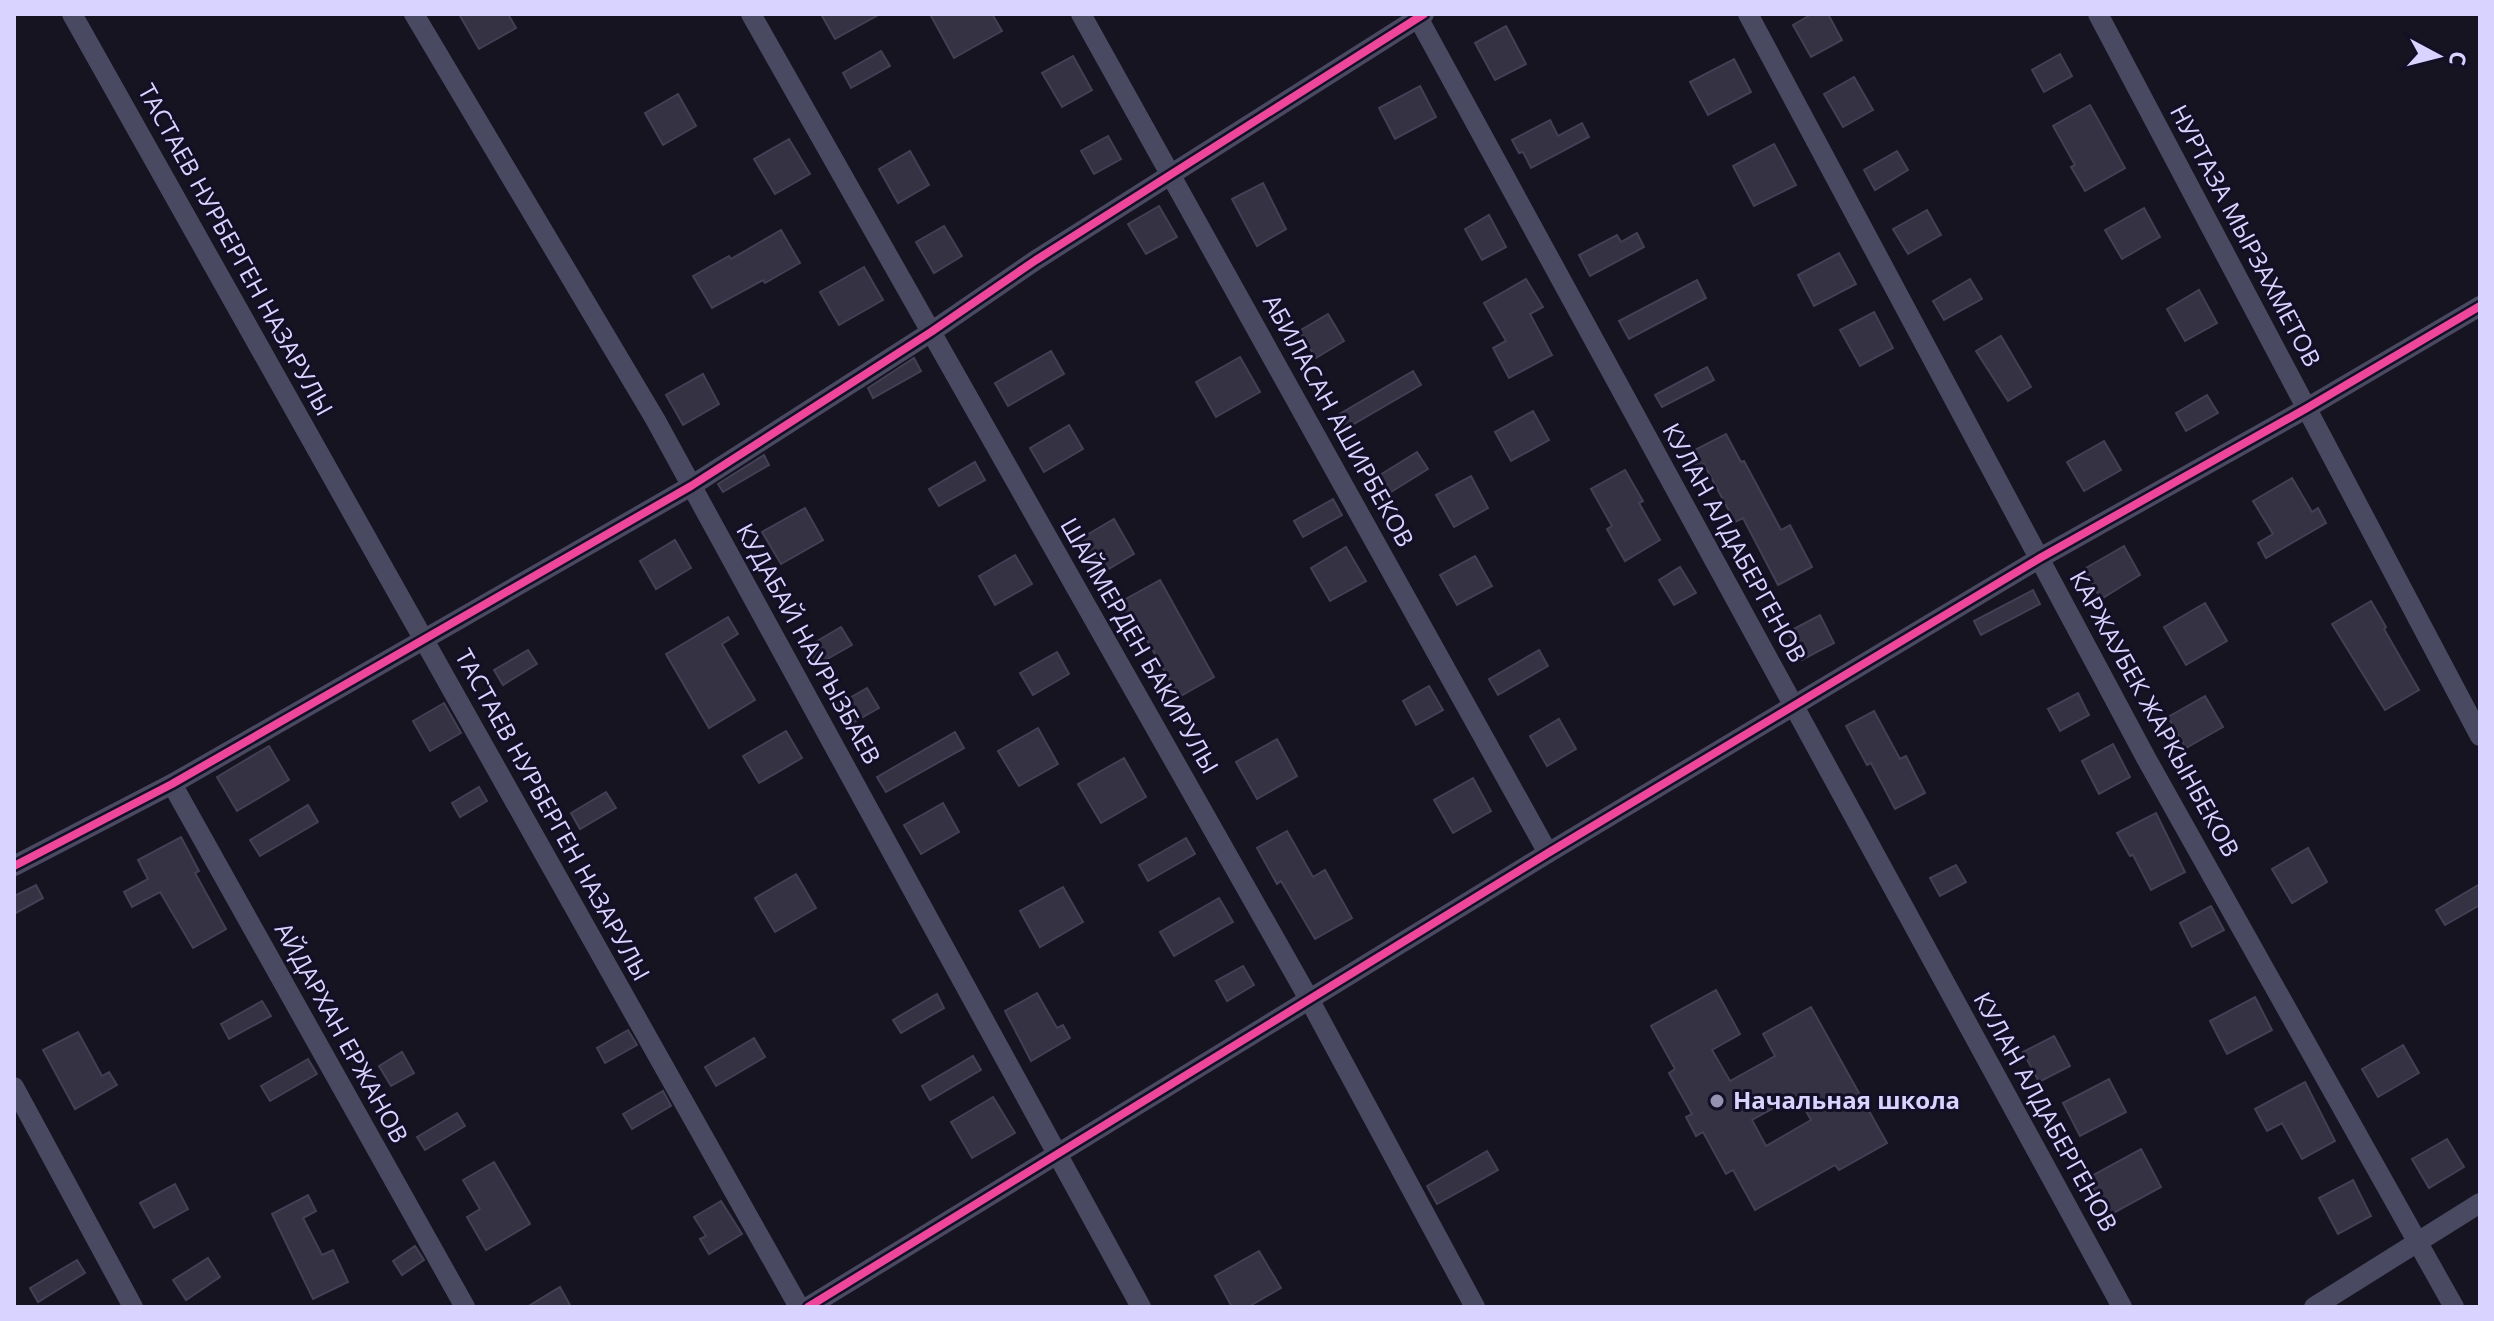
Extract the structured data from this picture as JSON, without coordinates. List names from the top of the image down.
{
  "streets": {
    "street": [
      "НУРТАЗА МЫРЗАХМЕТОВ",
      "ТАСТАЕВ НУРБЕРГЕН НАЗАРУЛЫ",
      "АБИЛАСАН АШИРБЕКОВ",
      "КУЛАН АЛДАБЕРГЕНОВ",
      "КУДАБАЙ НАУРЫЗБАЕВ",
      "ШАЙМЕРДЕН БАКИРУЛЫ",
      "КАРЖАУБЕК ЖАРКЫНБЕКОВ",
      "АЙДАРХАН ЕРЖАНОВ"
    ]
  },
  "places": ["Начальная школа"],
  "north": "right"
}
